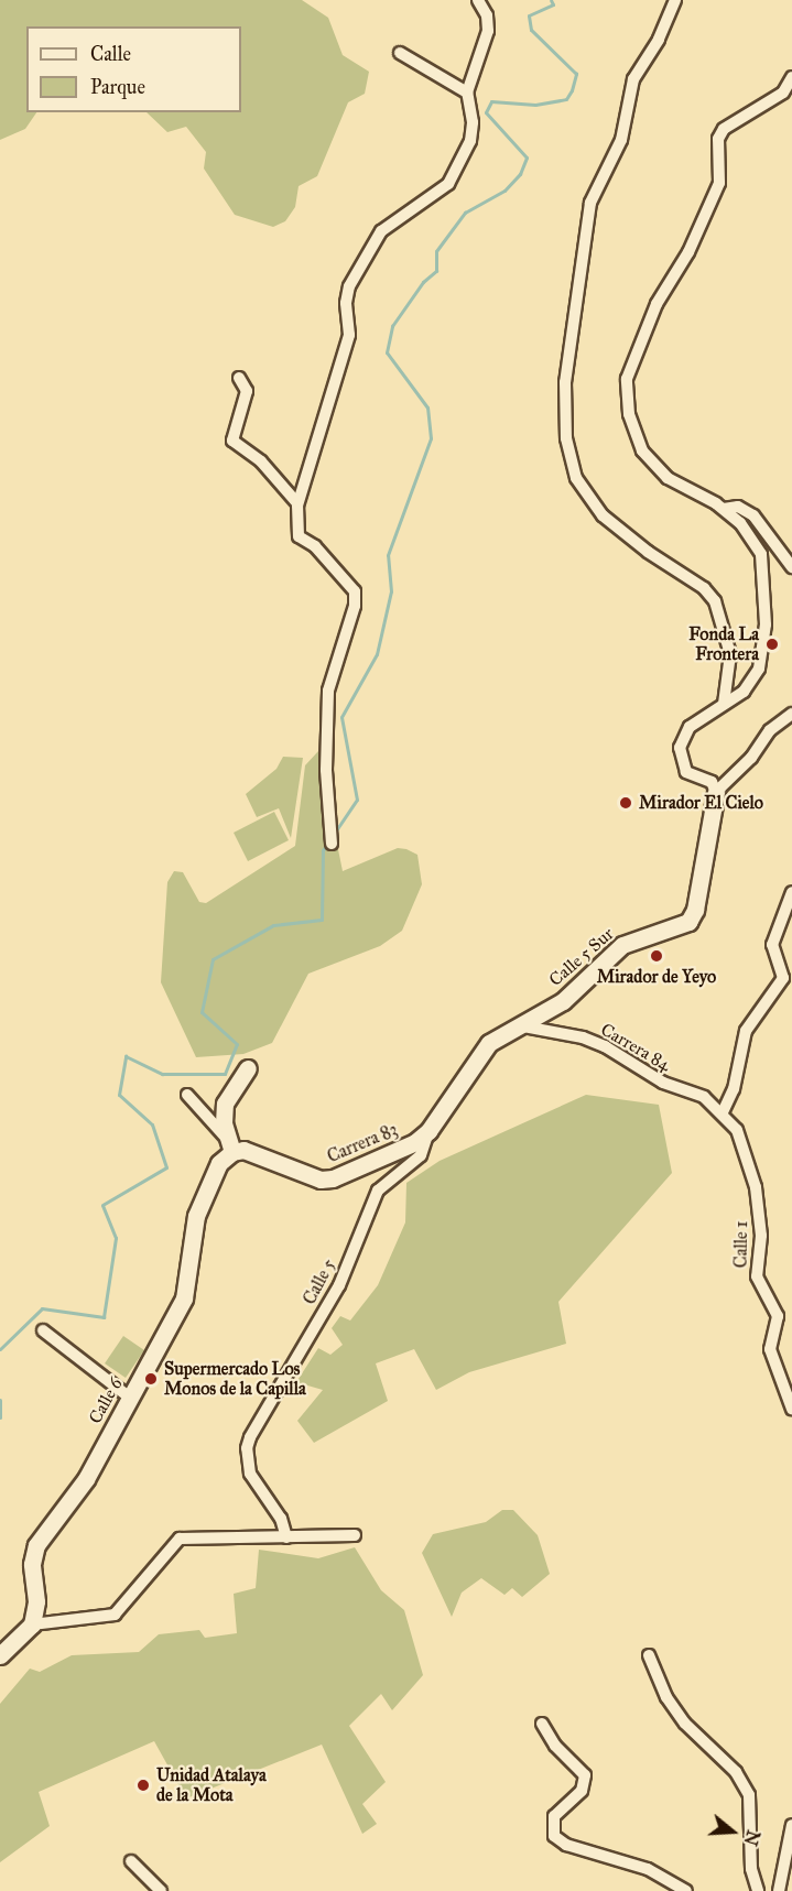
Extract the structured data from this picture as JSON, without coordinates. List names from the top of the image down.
{
  "streets": {
    "street": [
      "Calle 5 Sur",
      "Carrera 84",
      "Carrera 83",
      "Calle 1",
      "Calle 5",
      "Calle 6"
    ]
  },
  "crossings": [
    ["Calle 5 Sur", "Carrera 84"],
    ["Calle 5 Sur", "Carrera 83"],
    ["Calle 5 Sur", "Calle 5"],
    ["Carrera 84", "Calle 1"],
    ["Carrera 83", "Calle 5"],
    ["Carrera 83", "Calle 6"]
  ],
  "places": [
    "Fonda La Frontera",
    "Mirador El Cielo",
    "Mirador de Yeyo",
    "Supermercado Los Monos de la Capilla",
    "Unidad Atalaya de la Mota"
  ],
  "legend": ["Calle", "Parque"],
  "north": "right"
}
